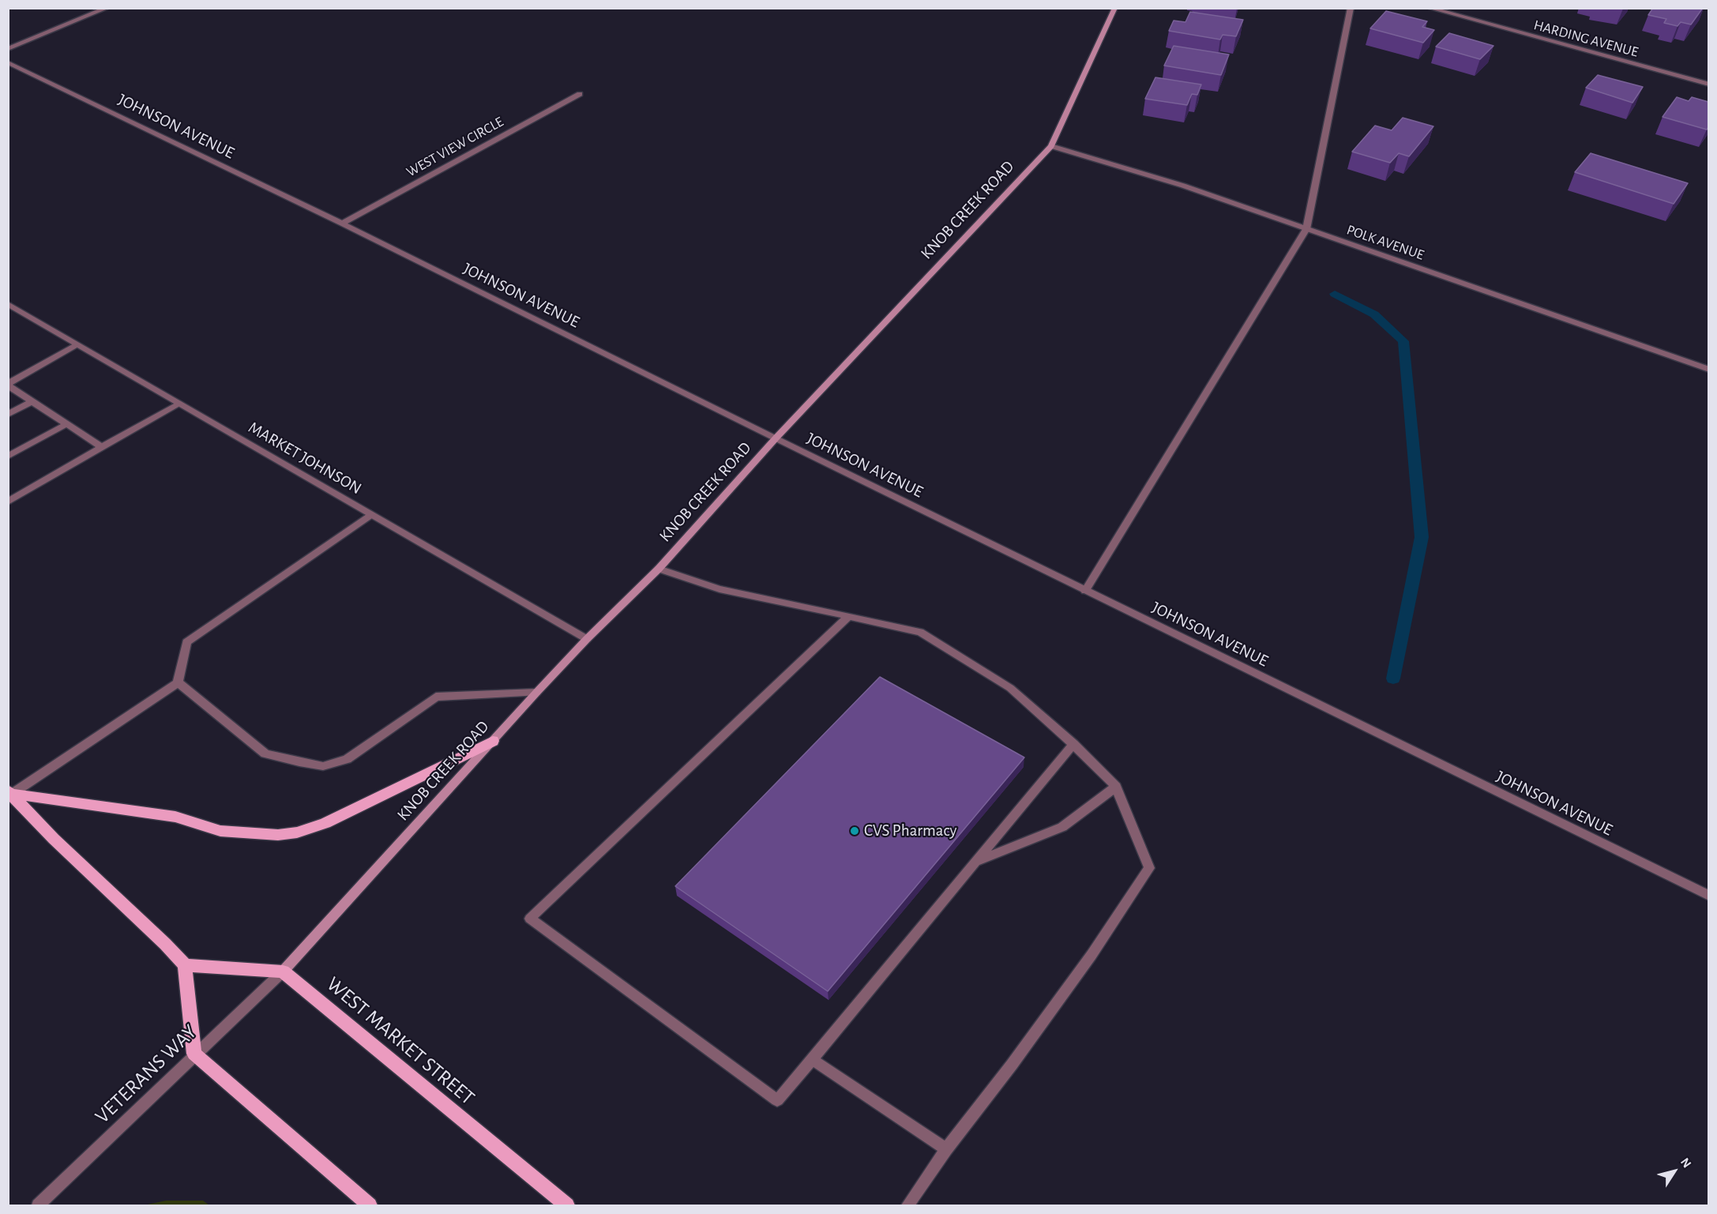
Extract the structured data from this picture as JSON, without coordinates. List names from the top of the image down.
{
  "streets": {
    "main road": ["KNOB CREEK ROAD", "WEST MARKET STREET"],
    "street": [
      "HARDING AVENUE",
      "JOHNSON AVENUE",
      "WEST VIEW CIRCLE",
      "POLK AVENUE",
      "MARKET JOHNSON",
      "VETERANS WAY"
    ]
  },
  "crossings": [
    ["JOHNSON AVENUE", "WEST VIEW CIRCLE"],
    ["JOHNSON AVENUE", "KNOB CREEK ROAD"],
    ["KNOB CREEK ROAD", "POLK AVENUE"],
    ["KNOB CREEK ROAD", "MARKET JOHNSON"],
    ["KNOB CREEK ROAD", "WEST MARKET STREET"],
    ["KNOB CREEK ROAD", "VETERANS WAY"],
    ["WEST MARKET STREET", "VETERANS WAY"]
  ],
  "places": ["CVS Pharmacy"],
  "north": "top right"
}
